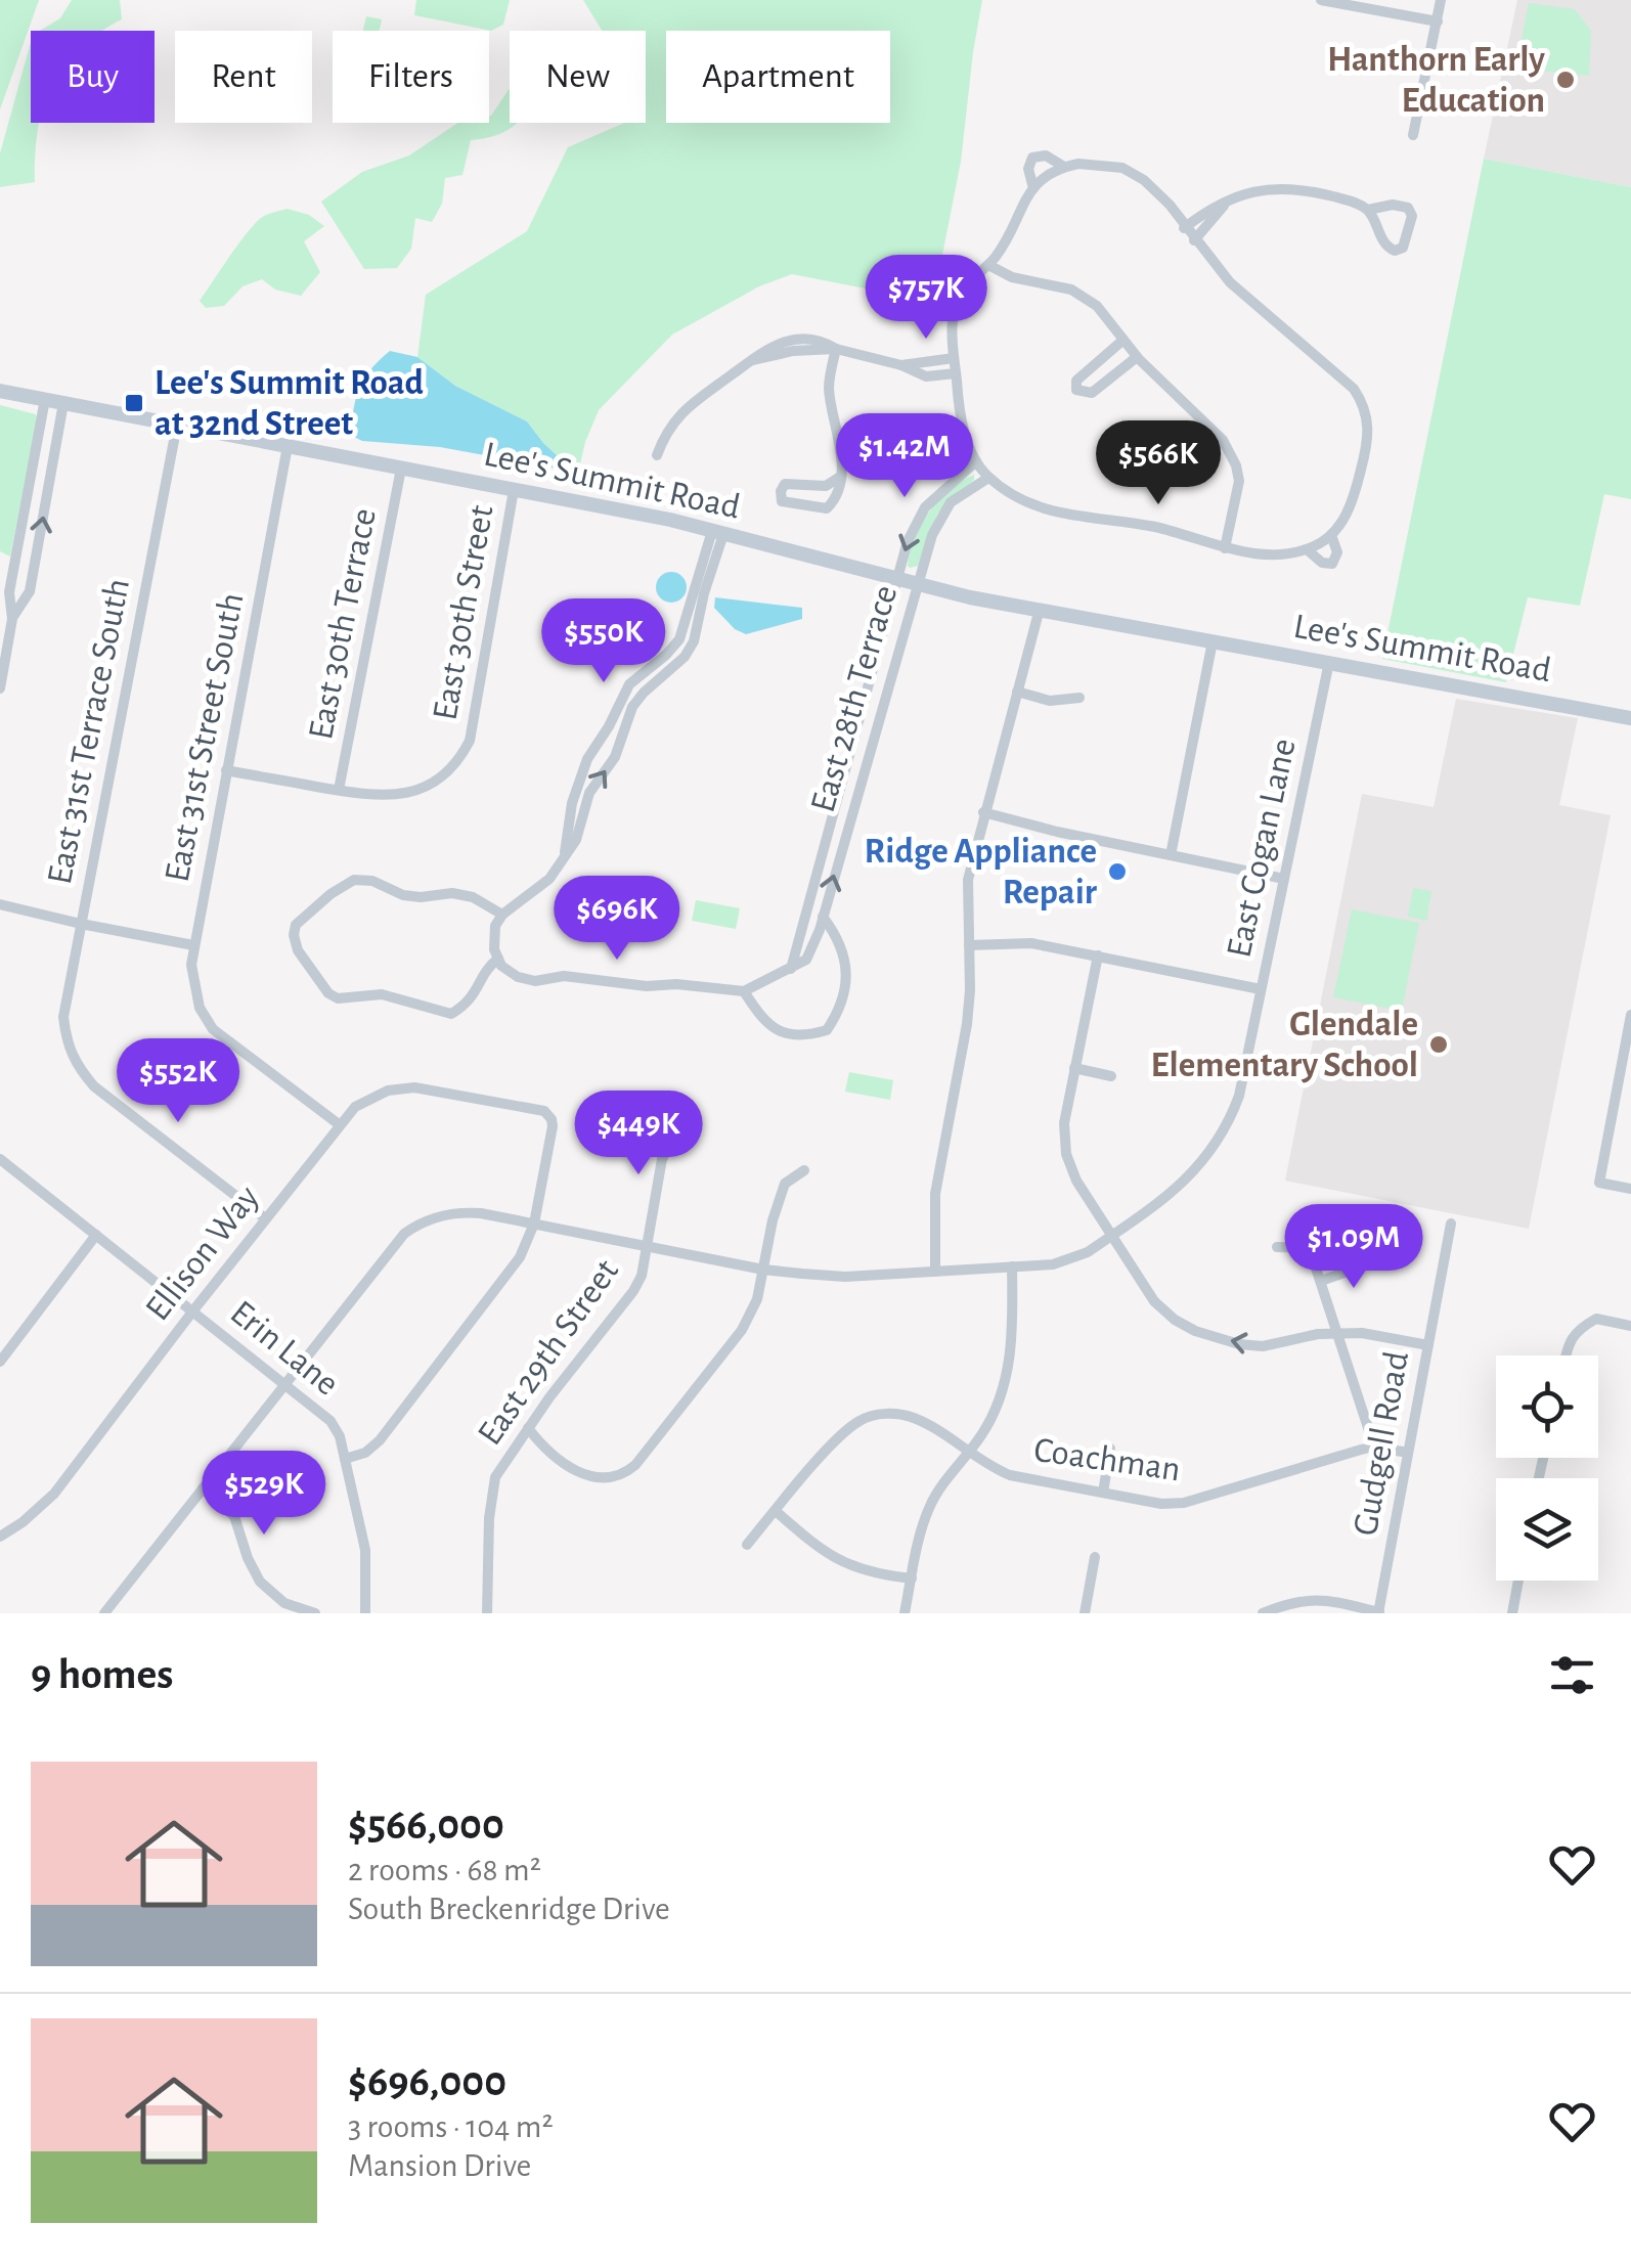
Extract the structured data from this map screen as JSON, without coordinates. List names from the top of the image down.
{
  "streets": {
    "main road": ["Lee's Summit Road"],
    "street": [
      "East 30th Street",
      "East 30th Terrace",
      "East 28th Terrace",
      "East 31st Terrace South",
      "East 31st Street South",
      "East Cogan Lane",
      "Ellison Way",
      "Erin Lane",
      "East 29th Street",
      "Gudgell Road",
      "Coachman"
    ]
  },
  "crossings": [
    ["Lee's Summit Road", "East 30th Street"],
    ["Lee's Summit Road", "East 30th Terrace"],
    ["Lee's Summit Road", "East 28th Terrace"],
    ["Lee's Summit Road", "East 31st Terrace South"],
    ["Lee's Summit Road", "East 31st Street South"],
    ["Lee's Summit Road", "East Cogan Lane"],
    ["East 30th Street", "East 30th Terrace"],
    ["East 31st Terrace South", "Ellison Way"],
    ["East 31st Street South", "Ellison Way"],
    ["East Cogan Lane", "Ellison Way"],
    ["East Cogan Lane", "Erin Lane"],
    ["East Cogan Lane", "East 29th Street"],
    ["Ellison Way", "Erin Lane"],
    ["Gudgell Road", "Coachman"]
  ],
  "places": {
    "other": ["Hanthorn Early Education", "Ridge Appliance Repair", "Glendale Elementary School"],
    "transit": ["Lee's Summit Road at 32nd Street"]
  },
  "page": {
    "chip": [
      "Buy",
      "Rent",
      "Filters",
      "New",
      "Apartment"
    ],
    "price": [
      "$757K",
      "$1.42M",
      "$566K",
      "$550K",
      "$696K",
      "$552K",
      "$449K",
      "$1.09M",
      "$529K"
    ],
    "heading": "9 homes",
    "list": [
      {
        "name": "$566,000",
        "note": "2 rooms · 68 m² · South Breckenridge Drive"
      },
      {
        "name": "$696,000",
        "note": "3 rooms · 104 m² · Mansion Drive"
      }
    ]
  }
}
